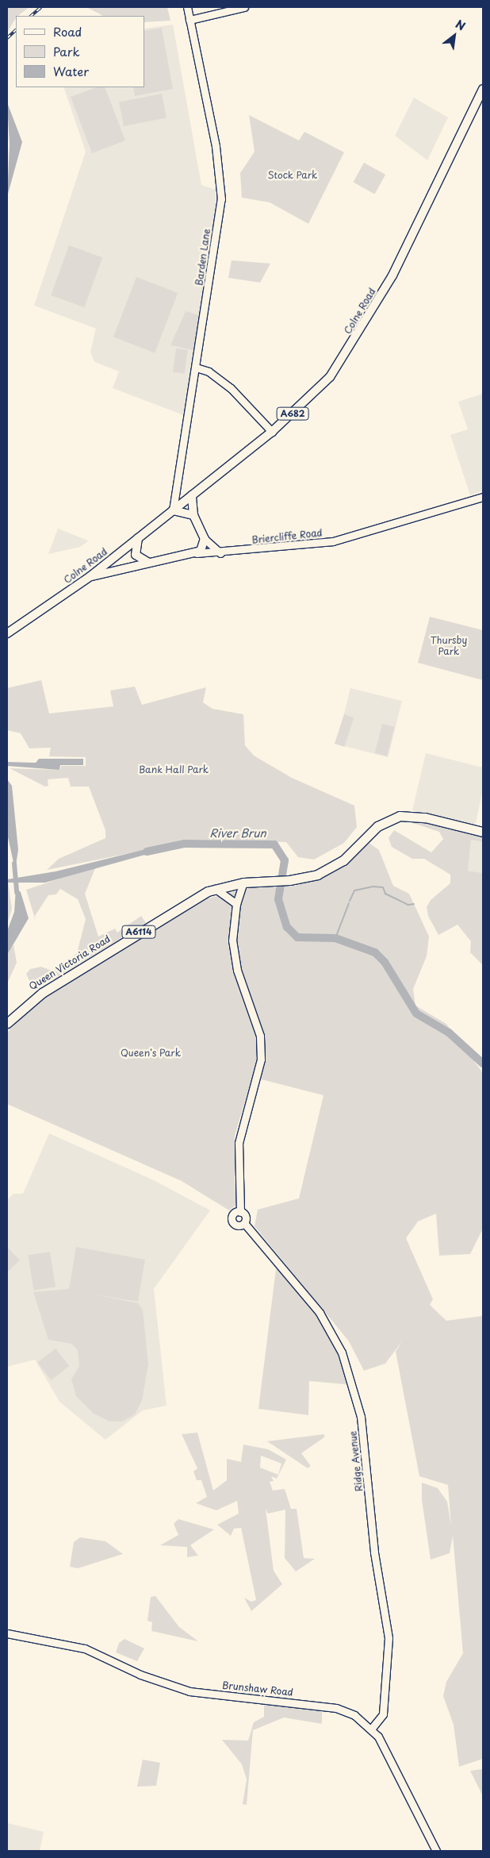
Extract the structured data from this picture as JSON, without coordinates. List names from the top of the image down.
{
  "streets": {
    "highway": ["A6114", "Queen Victoria Road"],
    "main road": ["Colne Road", "A682", "Briercliffe Road"],
    "street": ["Barden Lane", "Ridge Avenue", "Brunshaw Road"]
  },
  "crossings": [
    ["Barden Lane", "Colne Road"],
    ["Colne Road", "Briercliffe Road"],
    ["Ridge Avenue", "Brunshaw Road"]
  ],
  "water": ["River Brun"],
  "parks": [
    "Stock Park",
    "Thursby Park",
    "Bank Hall Park",
    "Queen's Park"
  ],
  "legend": ["Road", "Park", "Water"],
  "north": "top right"
}
